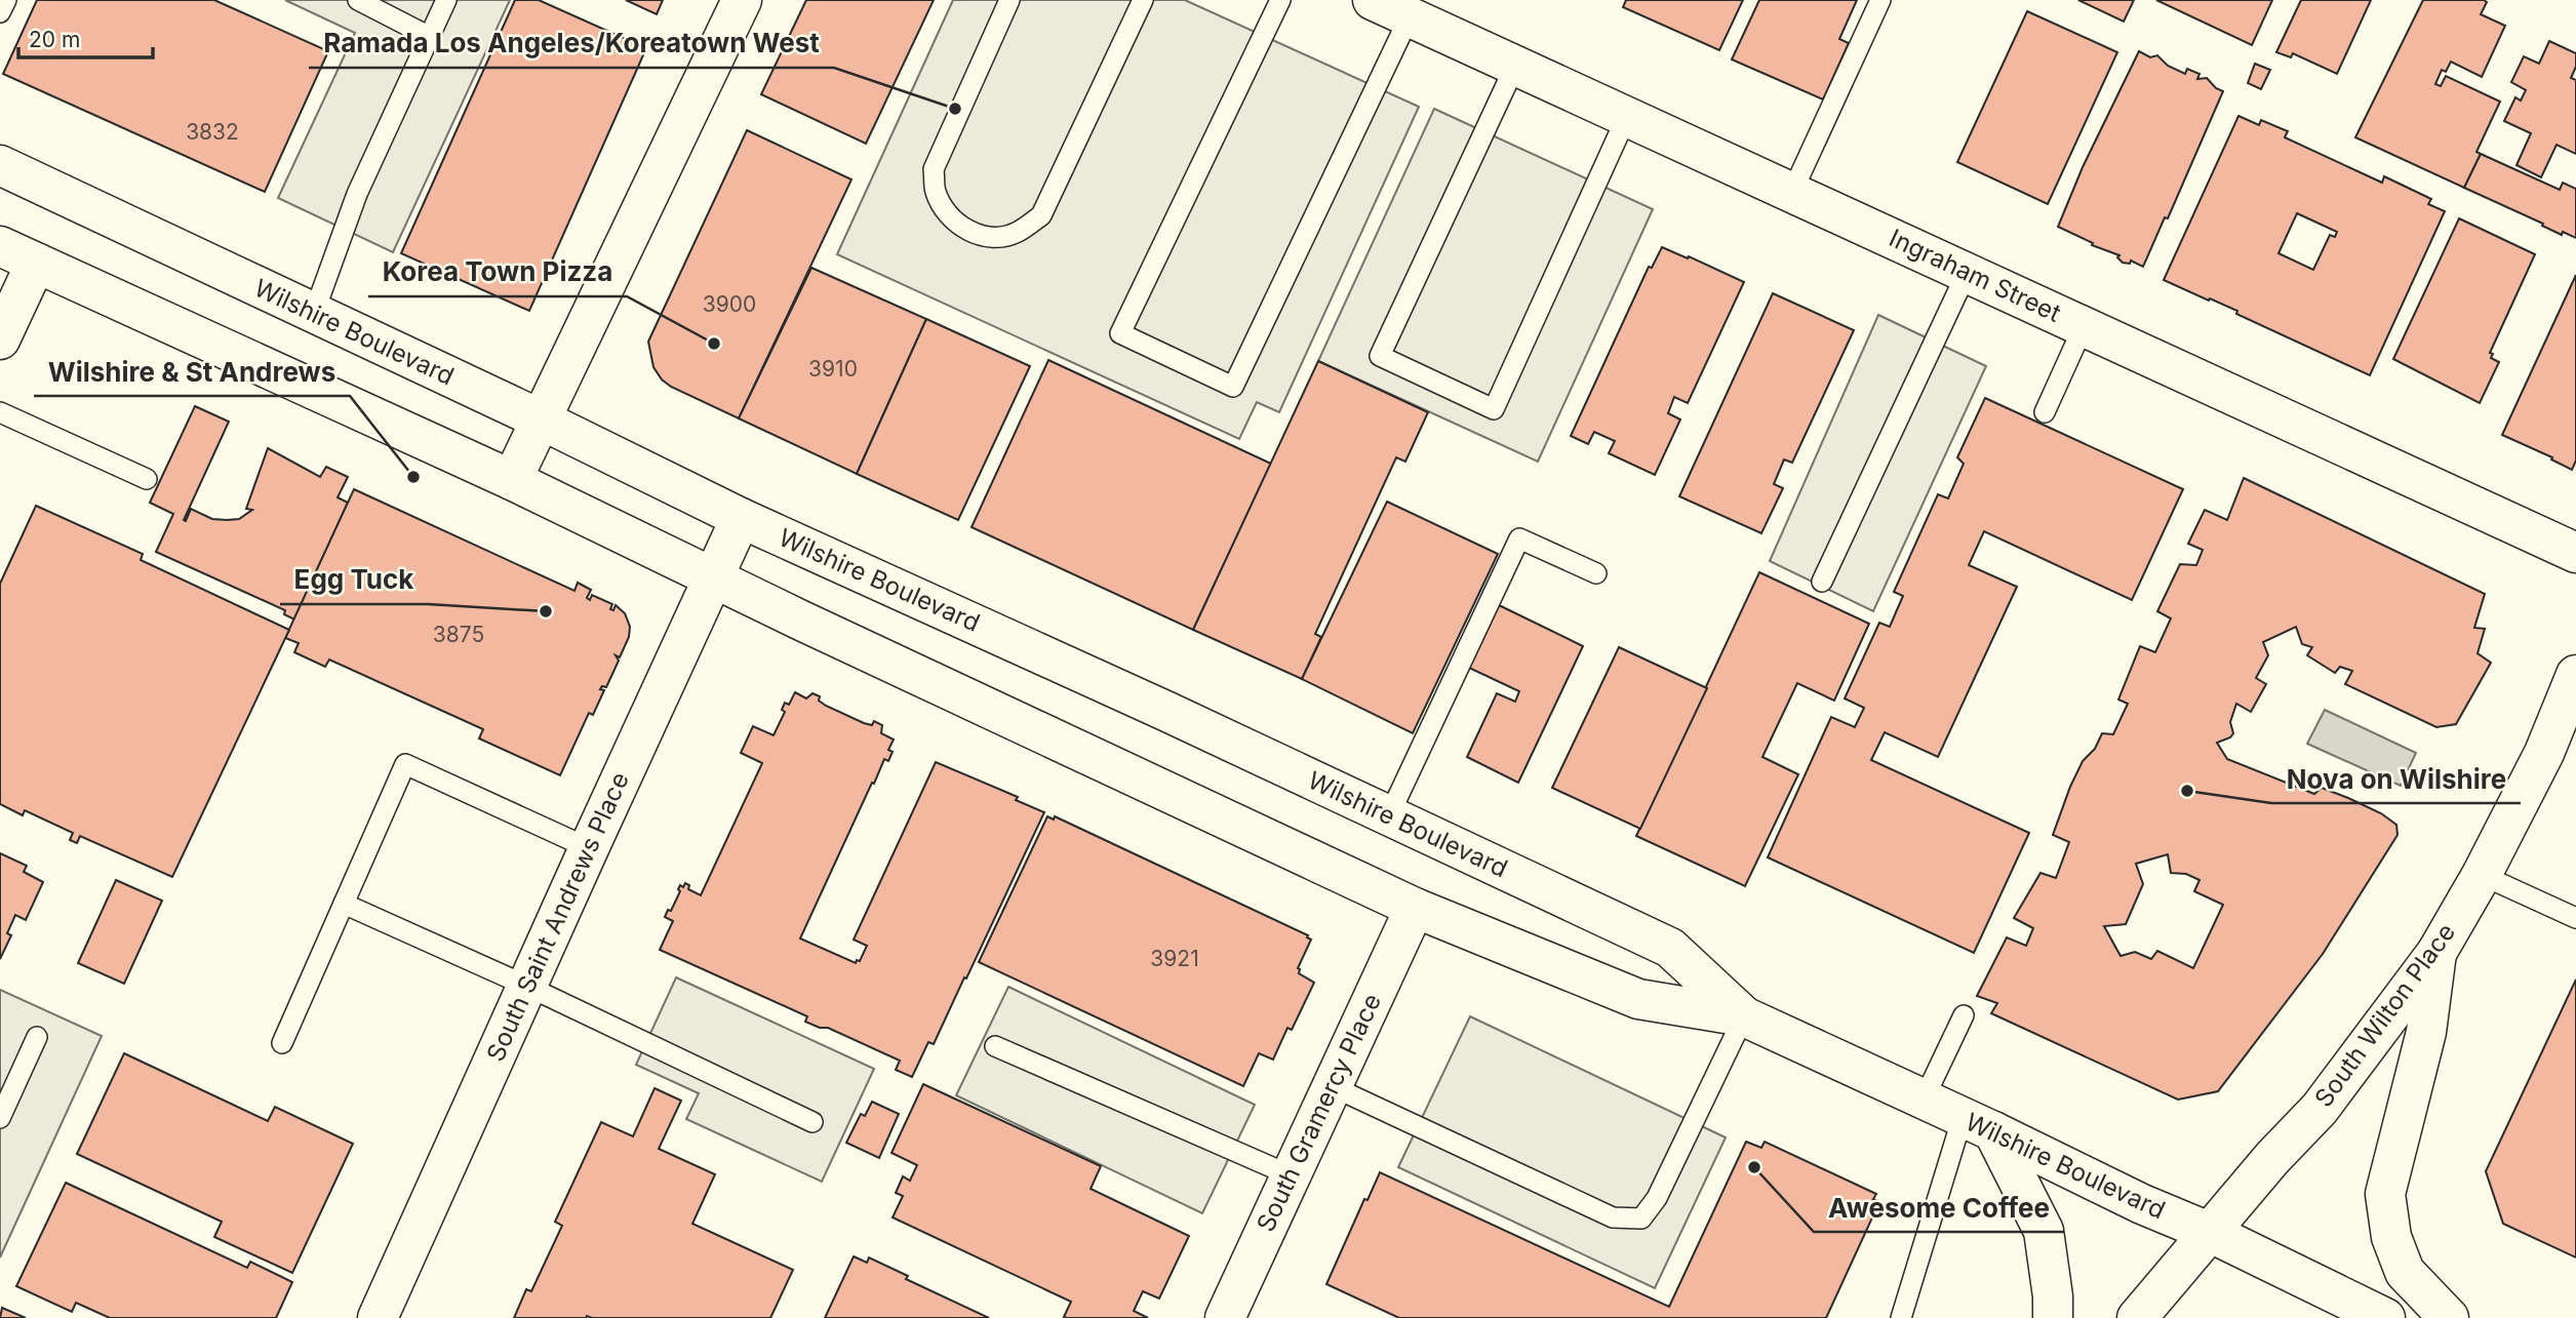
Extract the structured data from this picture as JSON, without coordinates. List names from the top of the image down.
{
  "streets": {
    "main road": [
      "Ingraham Street",
      "Wilshire Boulevard",
      "South Saint Andrews Place",
      "South Wilton Place",
      "South Gramercy Place"
    ]
  },
  "crossings": [
    ["Wilshire Boulevard", "South Saint Andrews Place"],
    ["Wilshire Boulevard", "South Wilton Place"],
    ["Wilshire Boulevard", "South Gramercy Place"]
  ],
  "places": [
    "Ramada Los Angeles/Koreatown West",
    "Korea Town Pizza",
    "Wilshire & St Andrews",
    "Egg Tuck",
    "Nova on Wilshire",
    "Awesome Coffee"
  ],
  "house_numbers": [
    "3832",
    "3900",
    "3910",
    "3875",
    "3921"
  ],
  "scale_bar": "20 m"
}
